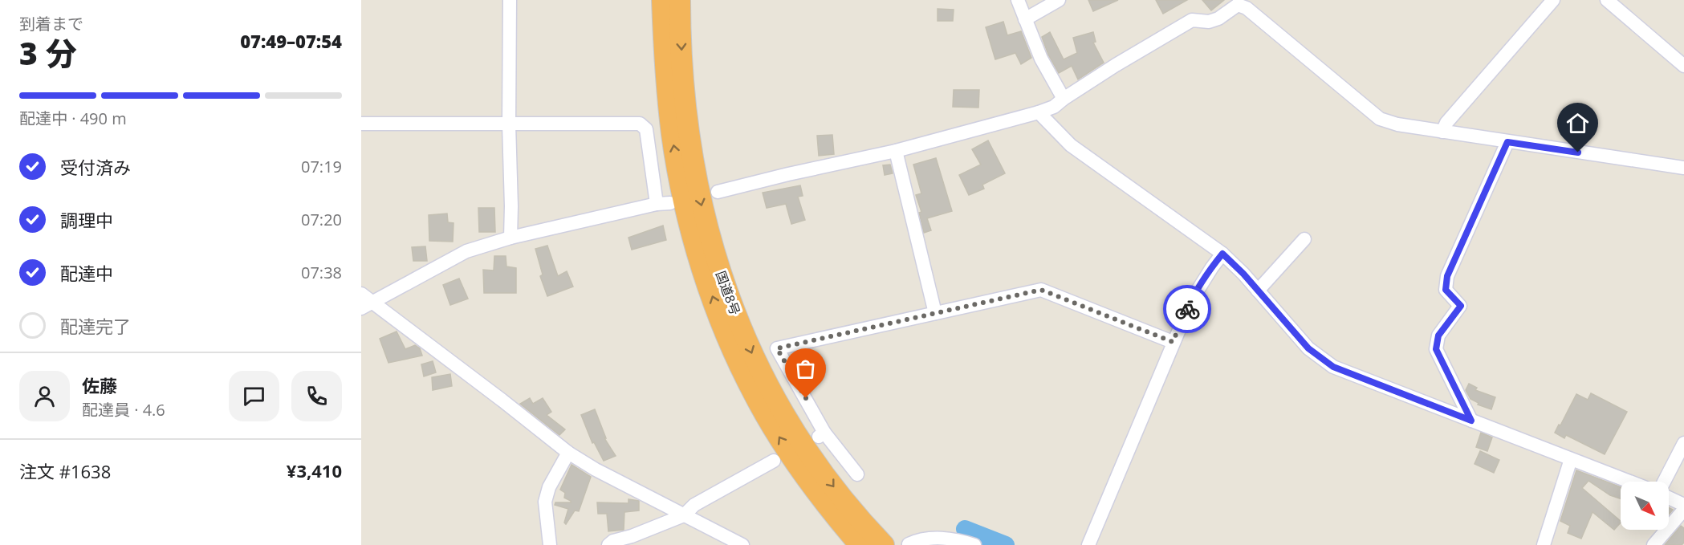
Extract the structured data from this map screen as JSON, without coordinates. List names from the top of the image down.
{
  "streets": {
    "highway": ["国道8号"]
  },
  "north": "bottom right",
  "page": {
    "heading": ["3 分", "到着まで", "07:49–07:54"],
    "panel": [
      "佐藤",
      "配達員 · 4.6",
      "注文 #1638",
      "¥3,410"
    ],
    "bar": "配達中 · 490 m",
    "list": [
      ["受付済み", "07:19"],
      ["調理中", "07:20"],
      ["配達中", "07:38"],
      "配達完了"
    ]
  }
}
